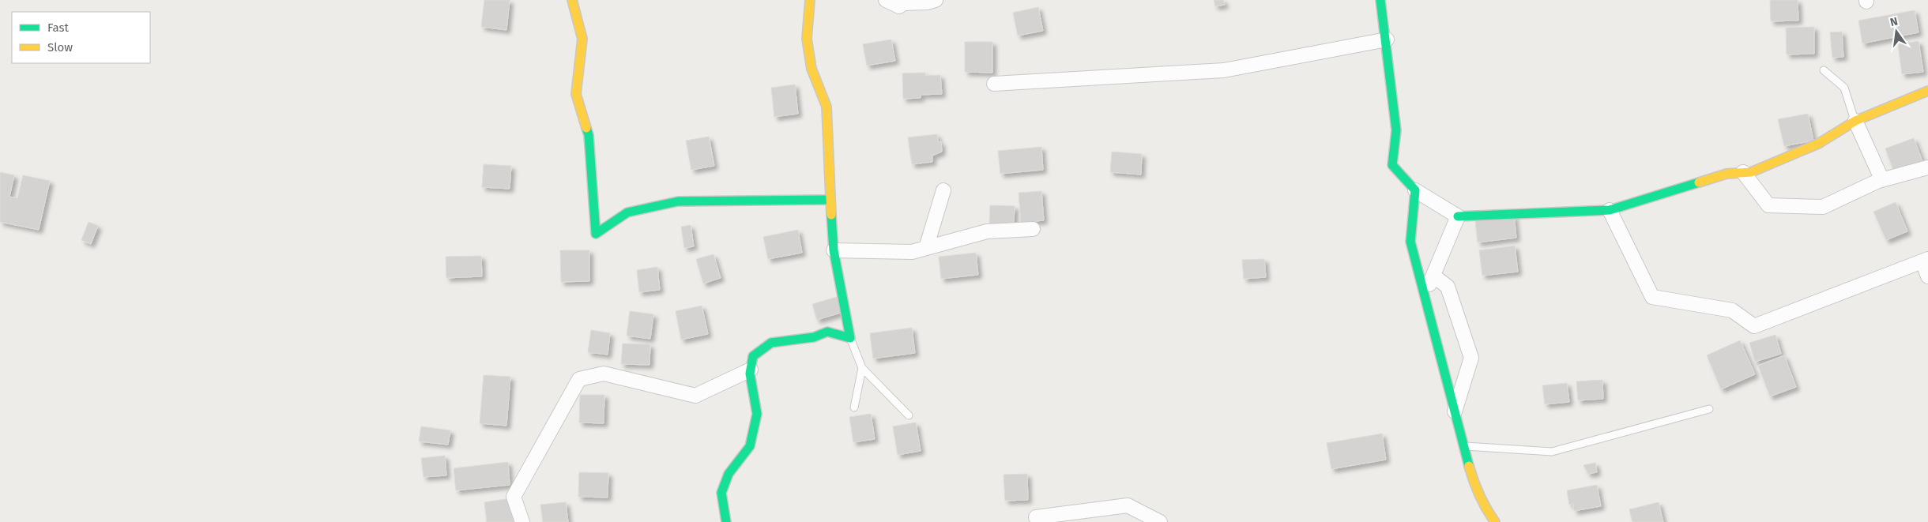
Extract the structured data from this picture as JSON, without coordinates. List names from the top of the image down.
{
  "legend": ["Fast", "Slow"],
  "north": "top"
}
